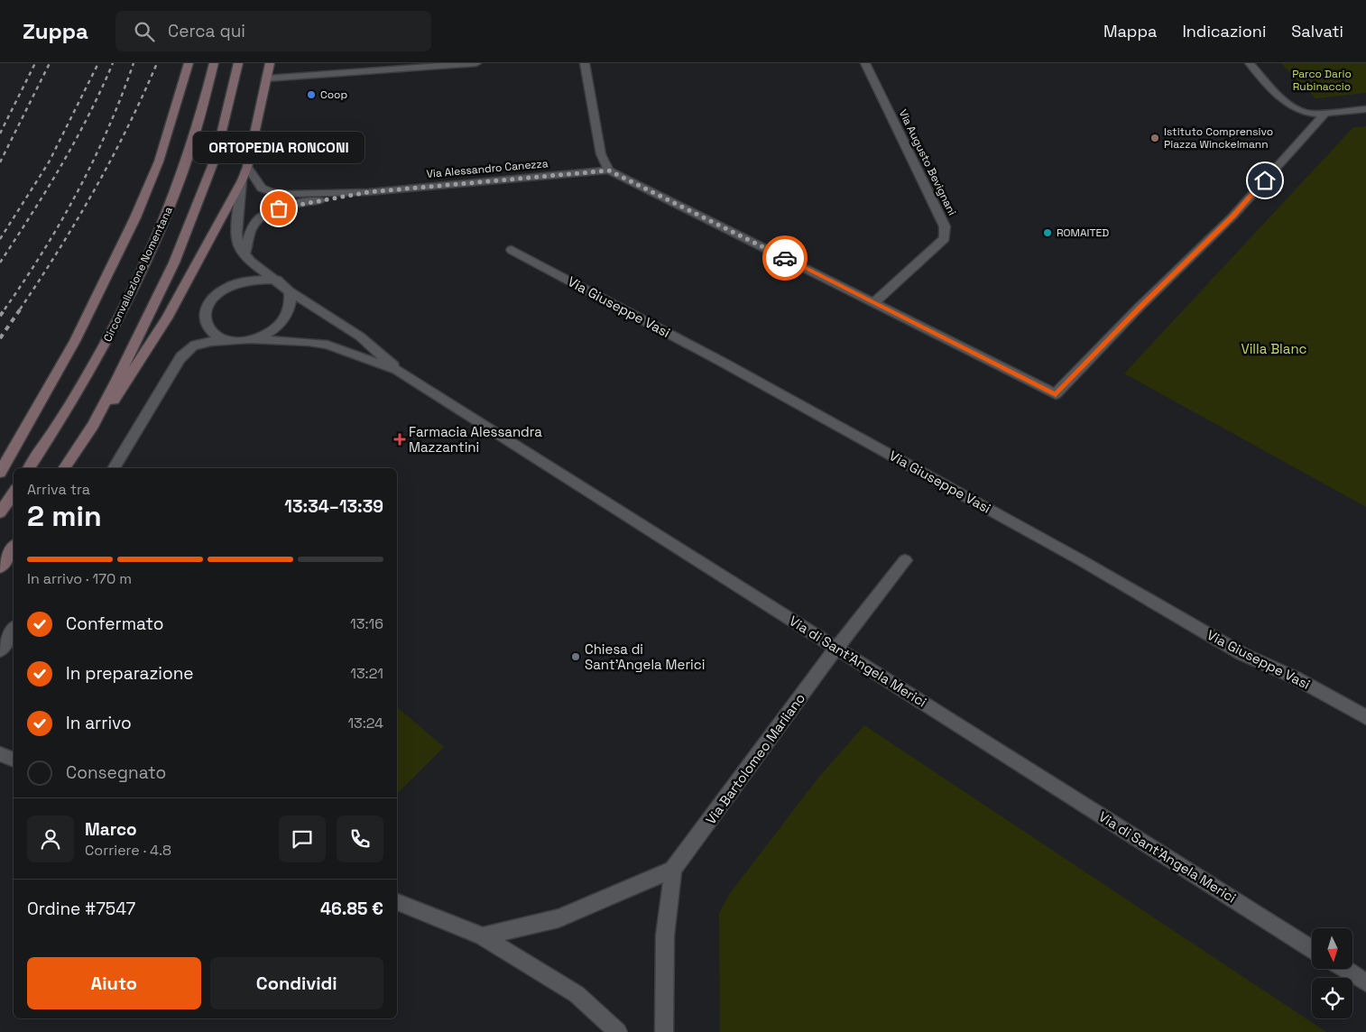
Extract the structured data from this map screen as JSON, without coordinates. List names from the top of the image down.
{
  "streets": {
    "street": [
      "Via Augusto Bevignani",
      "Via Alessandro Canezza",
      "Circonvallazione Nomentana",
      "Via Giuseppe Vasi",
      "Via di Sant'Angela Merici",
      "Via Bartolomeo Marliano"
    ]
  },
  "crossings": [
    ["Via di Sant'Angela Merici", "Via Bartolomeo Marliano"]
  ],
  "parks": ["Parco Dario Rubinaccio", "Villa Blanc"],
  "places": {
    "other": [
      "Coop",
      "Istituto Comprensivo Piazza Winckelmann",
      "ORTOPEDIA RONCONI",
      "ROMAITED",
      "Chiesa di Sant'Angela Merici"
    ],
    "health": ["Farmacia Alessandra Mazzantini"]
  },
  "north": "bottom",
  "page": {
    "header": "Zuppa",
    "search": "Cerca qui",
    "nav": ["Mappa", "Indicazioni", "Salvati"],
    "bubble": "ORTOPEDIA RONCONI",
    "heading": ["2 min", "Arriva tra", "13:34–13:39"],
    "panel": [
      "Marco",
      "Corriere · 4.8",
      "Ordine #7547",
      "46.85 €"
    ],
    "bar": "In arrivo · 170 m",
    "list": [
      ["Confermato", "13:16"],
      ["In preparazione", "13:21"],
      ["In arrivo", "13:24"],
      "Consegnato"
    ],
    "buttons": ["Aiuto", "Condividi"]
  }
}
